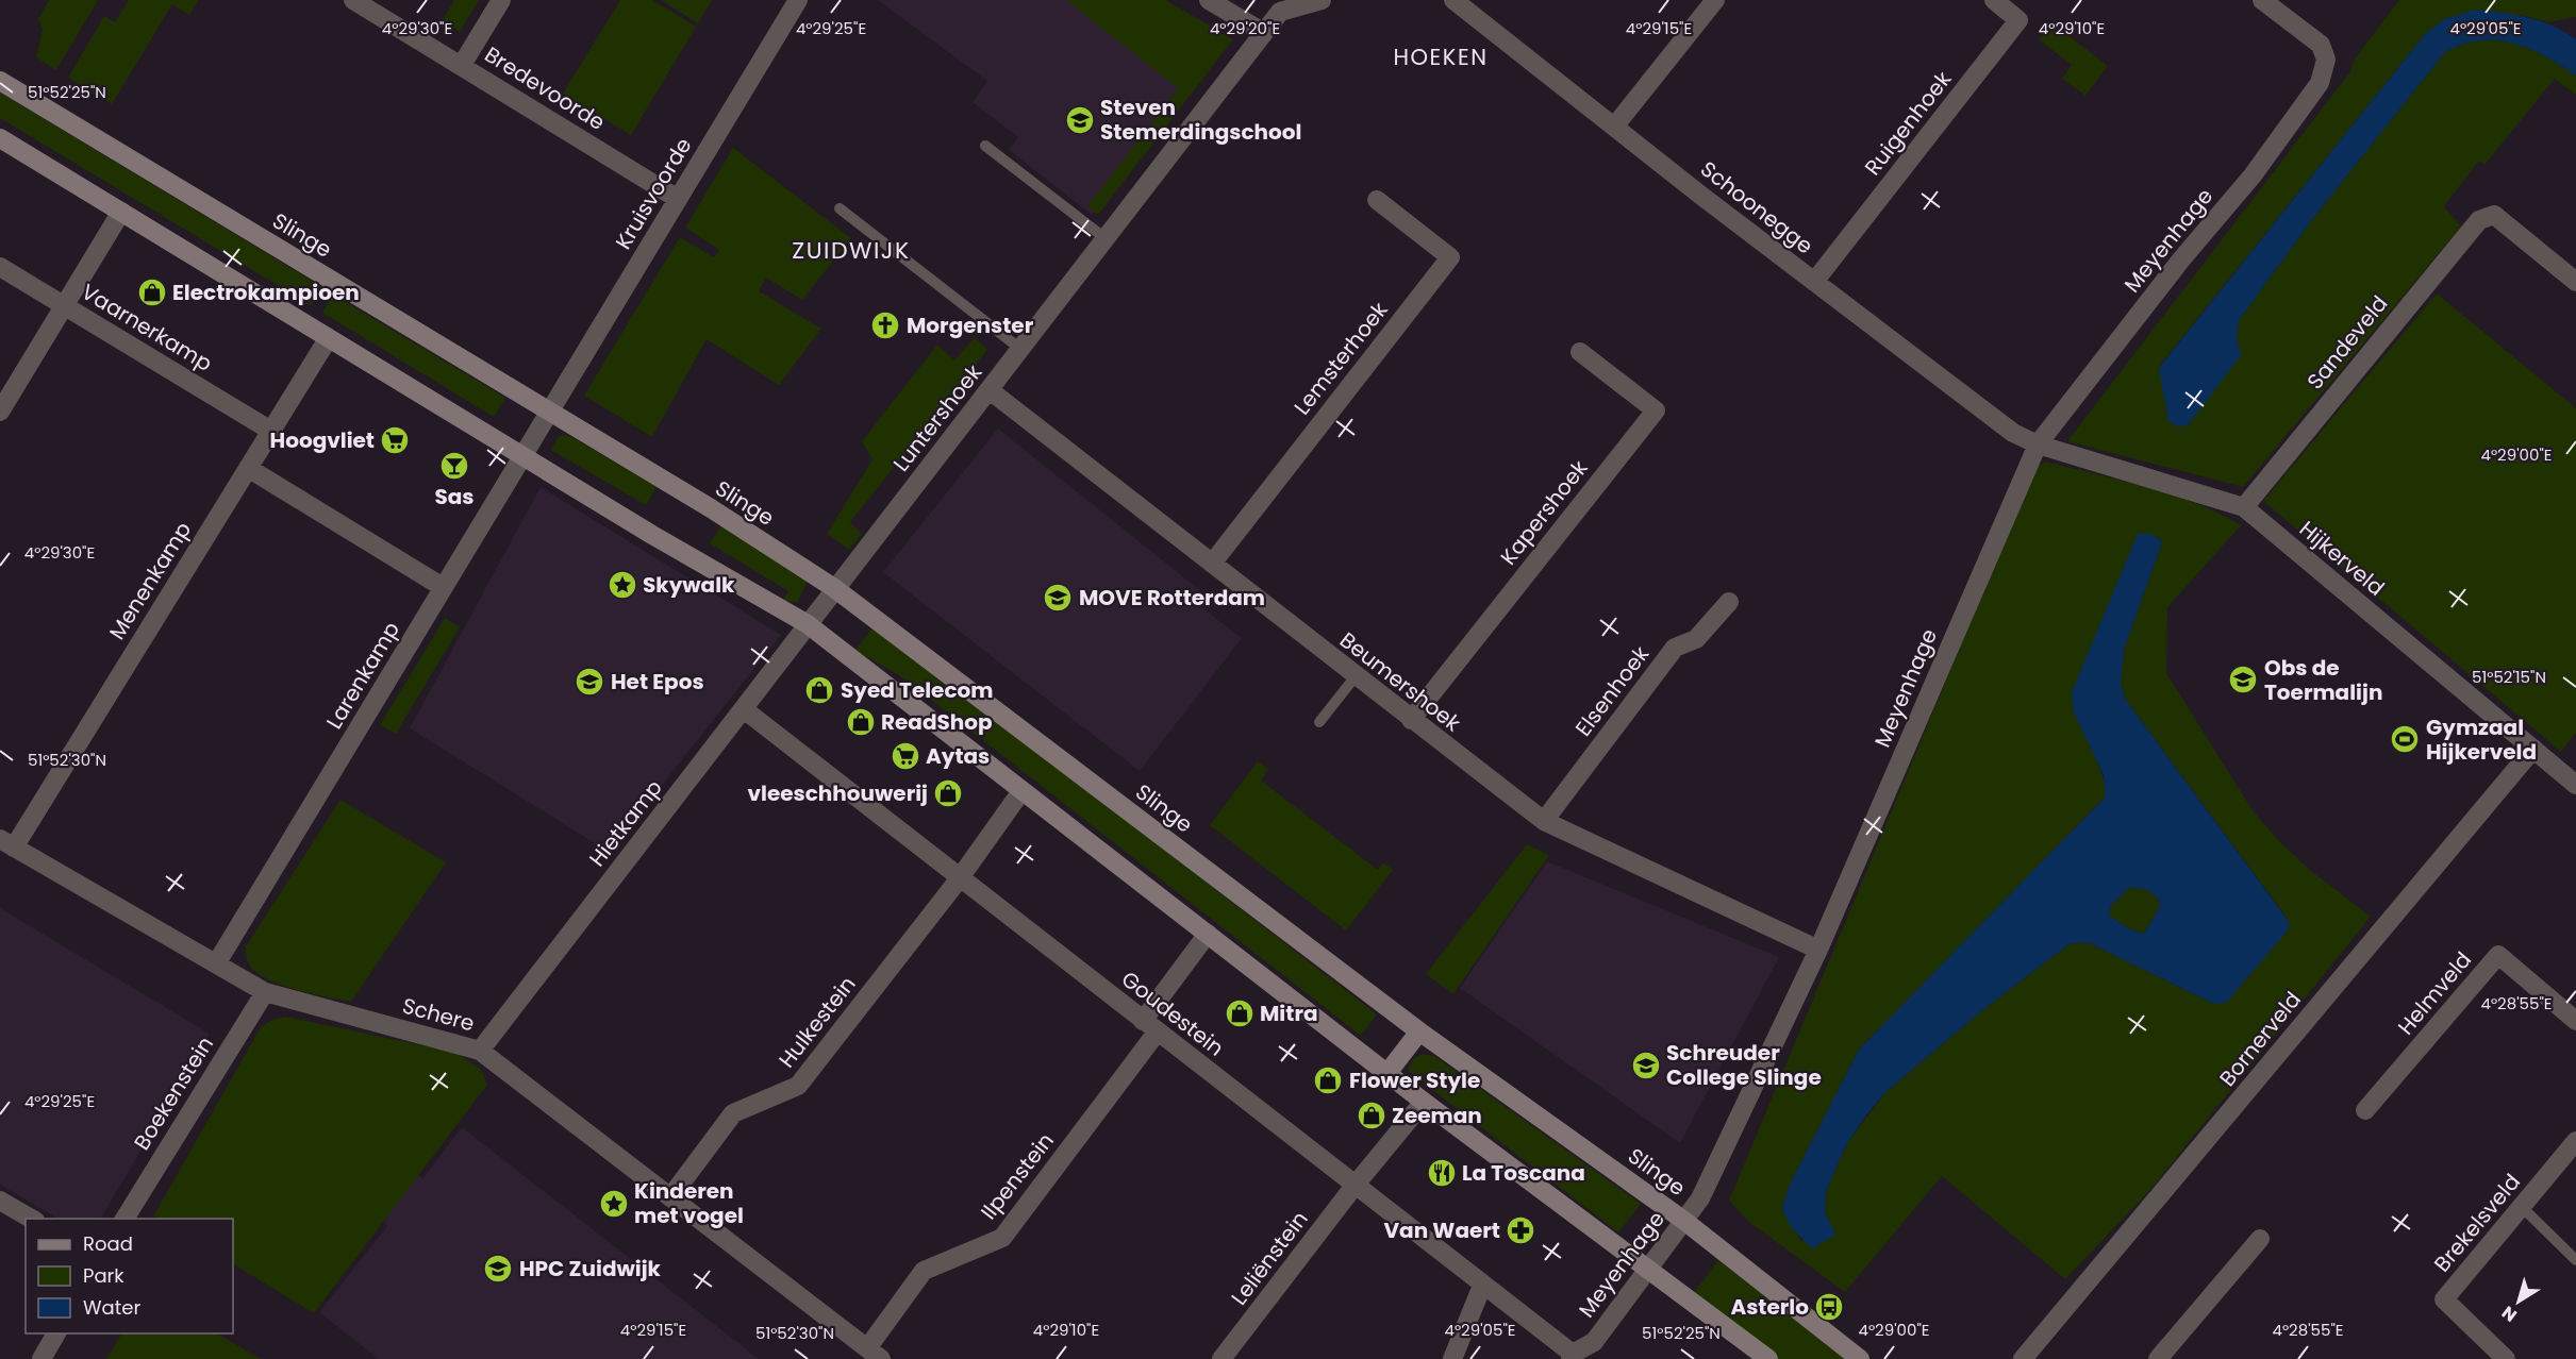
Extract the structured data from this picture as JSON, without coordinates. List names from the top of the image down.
{
  "streets": {
    "main road": ["Slinge"],
    "street": [
      "Bredevoorde",
      "Ruigenhoek",
      "Kruisvoorde",
      "Schoonegge",
      "Meyenhage",
      "Vaarnerkamp",
      "Sandeveld",
      "Lemsterhoek",
      "Luntershoek",
      "Kapershoek",
      "Hijkerveld",
      "Menenkamp",
      "Larenkamp",
      "Beumershoek",
      "Elsenhoek",
      "Hietkamp",
      "Helmveld",
      "Goudestein",
      "Schere",
      "Hulkestein",
      "Bornerveld",
      "Boekenstein",
      "Ilpenstein",
      "Brekelsveld",
      "Leliënstein"
    ]
  },
  "crossings": [
    ["Bredevoorde", "Kruisvoorde"],
    ["Ruigenhoek", "Schoonegge"],
    ["Kruisvoorde", "Slinge"],
    ["Kruisvoorde", "Larenkamp"],
    ["Schoonegge", "Meyenhage"],
    ["Schoonegge", "Hijkerveld"],
    ["Slinge", "Meyenhage"],
    ["Slinge", "Luntershoek"],
    ["Slinge", "Larenkamp"],
    ["Meyenhage", "Hijkerveld"],
    ["Meyenhage", "Beumershoek"],
    ["Meyenhage", "Goudestein"],
    ["Vaarnerkamp", "Menenkamp"],
    ["Sandeveld", "Hijkerveld"],
    ["Lemsterhoek", "Beumershoek"],
    ["Luntershoek", "Beumershoek"],
    ["Luntershoek", "Hietkamp"],
    ["Kapershoek", "Beumershoek"],
    ["Hijkerveld", "Bornerveld"],
    ["Menenkamp", "Schere"],
    ["Larenkamp", "Schere"],
    ["Beumershoek", "Elsenhoek"],
    ["Hietkamp", "Goudestein"],
    ["Hietkamp", "Schere"],
    ["Goudestein", "Hulkestein"],
    ["Goudestein", "Ilpenstein"],
    ["Goudestein", "Leliënstein"],
    ["Schere", "Hulkestein"],
    ["Schere", "Boekenstein"],
    ["Schere", "Ilpenstein"]
  ],
  "districts": ["HOEKEN", "ZUIDWIJK"],
  "places": {
    "school or university": [
      "Steven Stemerdingschool",
      "MOVE Rotterdam",
      "Obs de Toermalijn",
      "Het Epos",
      "Schreuder College Slinge",
      "HPC Zuidwijk"
    ],
    "shop": [
      "Electrokampioen",
      "Syed Telecom",
      "ReadShop",
      "vleeschhouwerij",
      "Mitra",
      "Flower Style",
      "Zeeman"
    ],
    "church": ["Morgenster"],
    "supermarket": ["Hoogvliet", "Aytas"],
    "bar": ["Sas"],
    "place": ["Skywalk", "Kinderen met vogel"],
    "sports": ["Gymzaal Hijkerveld"],
    "restaurant": ["La Toscana"],
    "pharmacy": ["Van Waert"],
    "bus stop": ["Asterlo"]
  },
  "legend": ["Road", "Park", "Water"],
  "north": "bottom left",
  "coordinates": [
    "4°29'30\"E",
    "4°29'25\"E",
    "4°29'20\"E",
    "4°29'15\"E",
    "4°29'10\"E",
    "4°29'05\"E",
    "51°52'25\"N",
    "4°29'00\"E",
    "51°52'15\"N",
    "51°52'30\"N",
    "4°28'55\"E"
  ]
}
